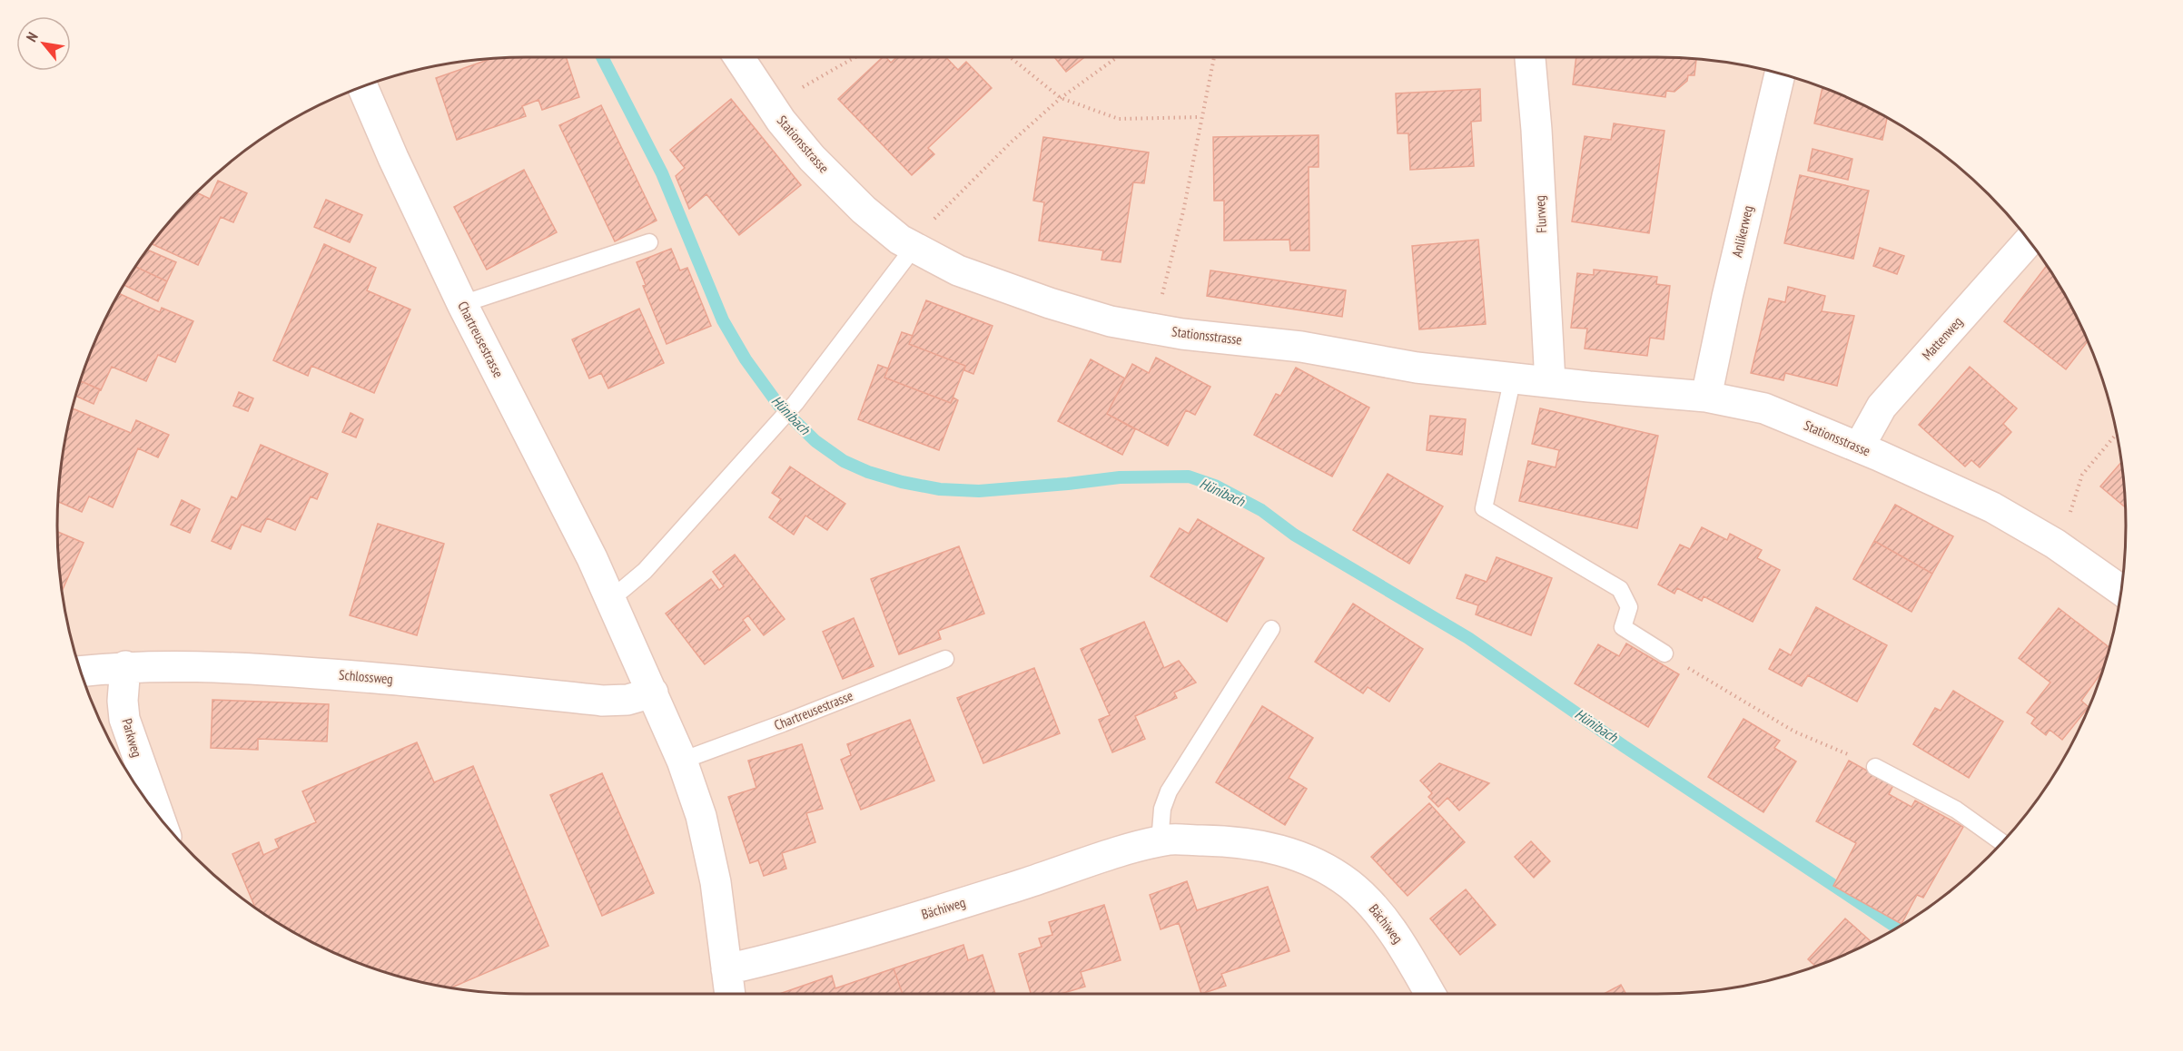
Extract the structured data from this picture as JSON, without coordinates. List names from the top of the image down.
{
  "streets": {
    "street": [
      "Stationsstrasse",
      "Flurweg",
      "Anlikerweg",
      "Mattenweg",
      "Chartreusestrasse",
      "Schlossweg",
      "Parkweg",
      "Bächiweg"
    ]
  },
  "crossings": [
    ["Stationsstrasse", "Flurweg"],
    ["Stationsstrasse", "Anlikerweg"],
    ["Stationsstrasse", "Mattenweg"],
    ["Chartreusestrasse", "Schlossweg"],
    ["Chartreusestrasse", "Bächiweg"],
    ["Schlossweg", "Parkweg"]
  ],
  "water": ["Hünibach"],
  "north": "top left"
}
